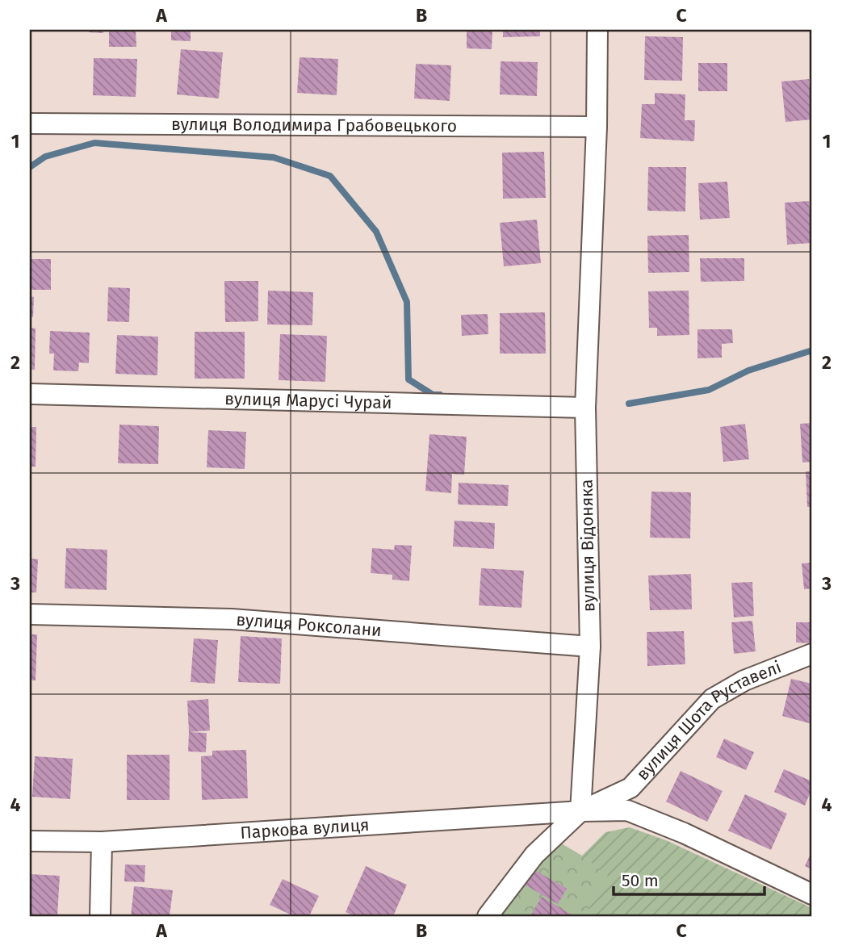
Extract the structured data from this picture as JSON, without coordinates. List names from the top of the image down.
{
  "streets": {
    "street": [
      "вулиця Володимира Грабовецького",
      "вулиця Марусі Чурай",
      "вулиця Відоняка",
      "вулиця Роксолани",
      "вулиця Шота Руставелі",
      "Паркова вулиця"
    ]
  },
  "crossings": [
    ["вулиця Володимира Грабовецького", "вулиця Відоняка"],
    ["вулиця Марусі Чурай", "вулиця Відоняка"],
    ["вулиця Відоняка", "вулиця Роксолани"],
    ["вулиця Відоняка", "вулиця Шота Руставелі"],
    ["вулиця Відоняка", "Паркова вулиця"],
    ["вулиця Шота Руставелі", "Паркова вулиця"]
  ],
  "scale_bar": "50 m",
  "grid": {
    "columns": ["A", "B", "C"],
    "rows": [
      "1",
      "2",
      "3",
      "4"
    ]
  }
}
